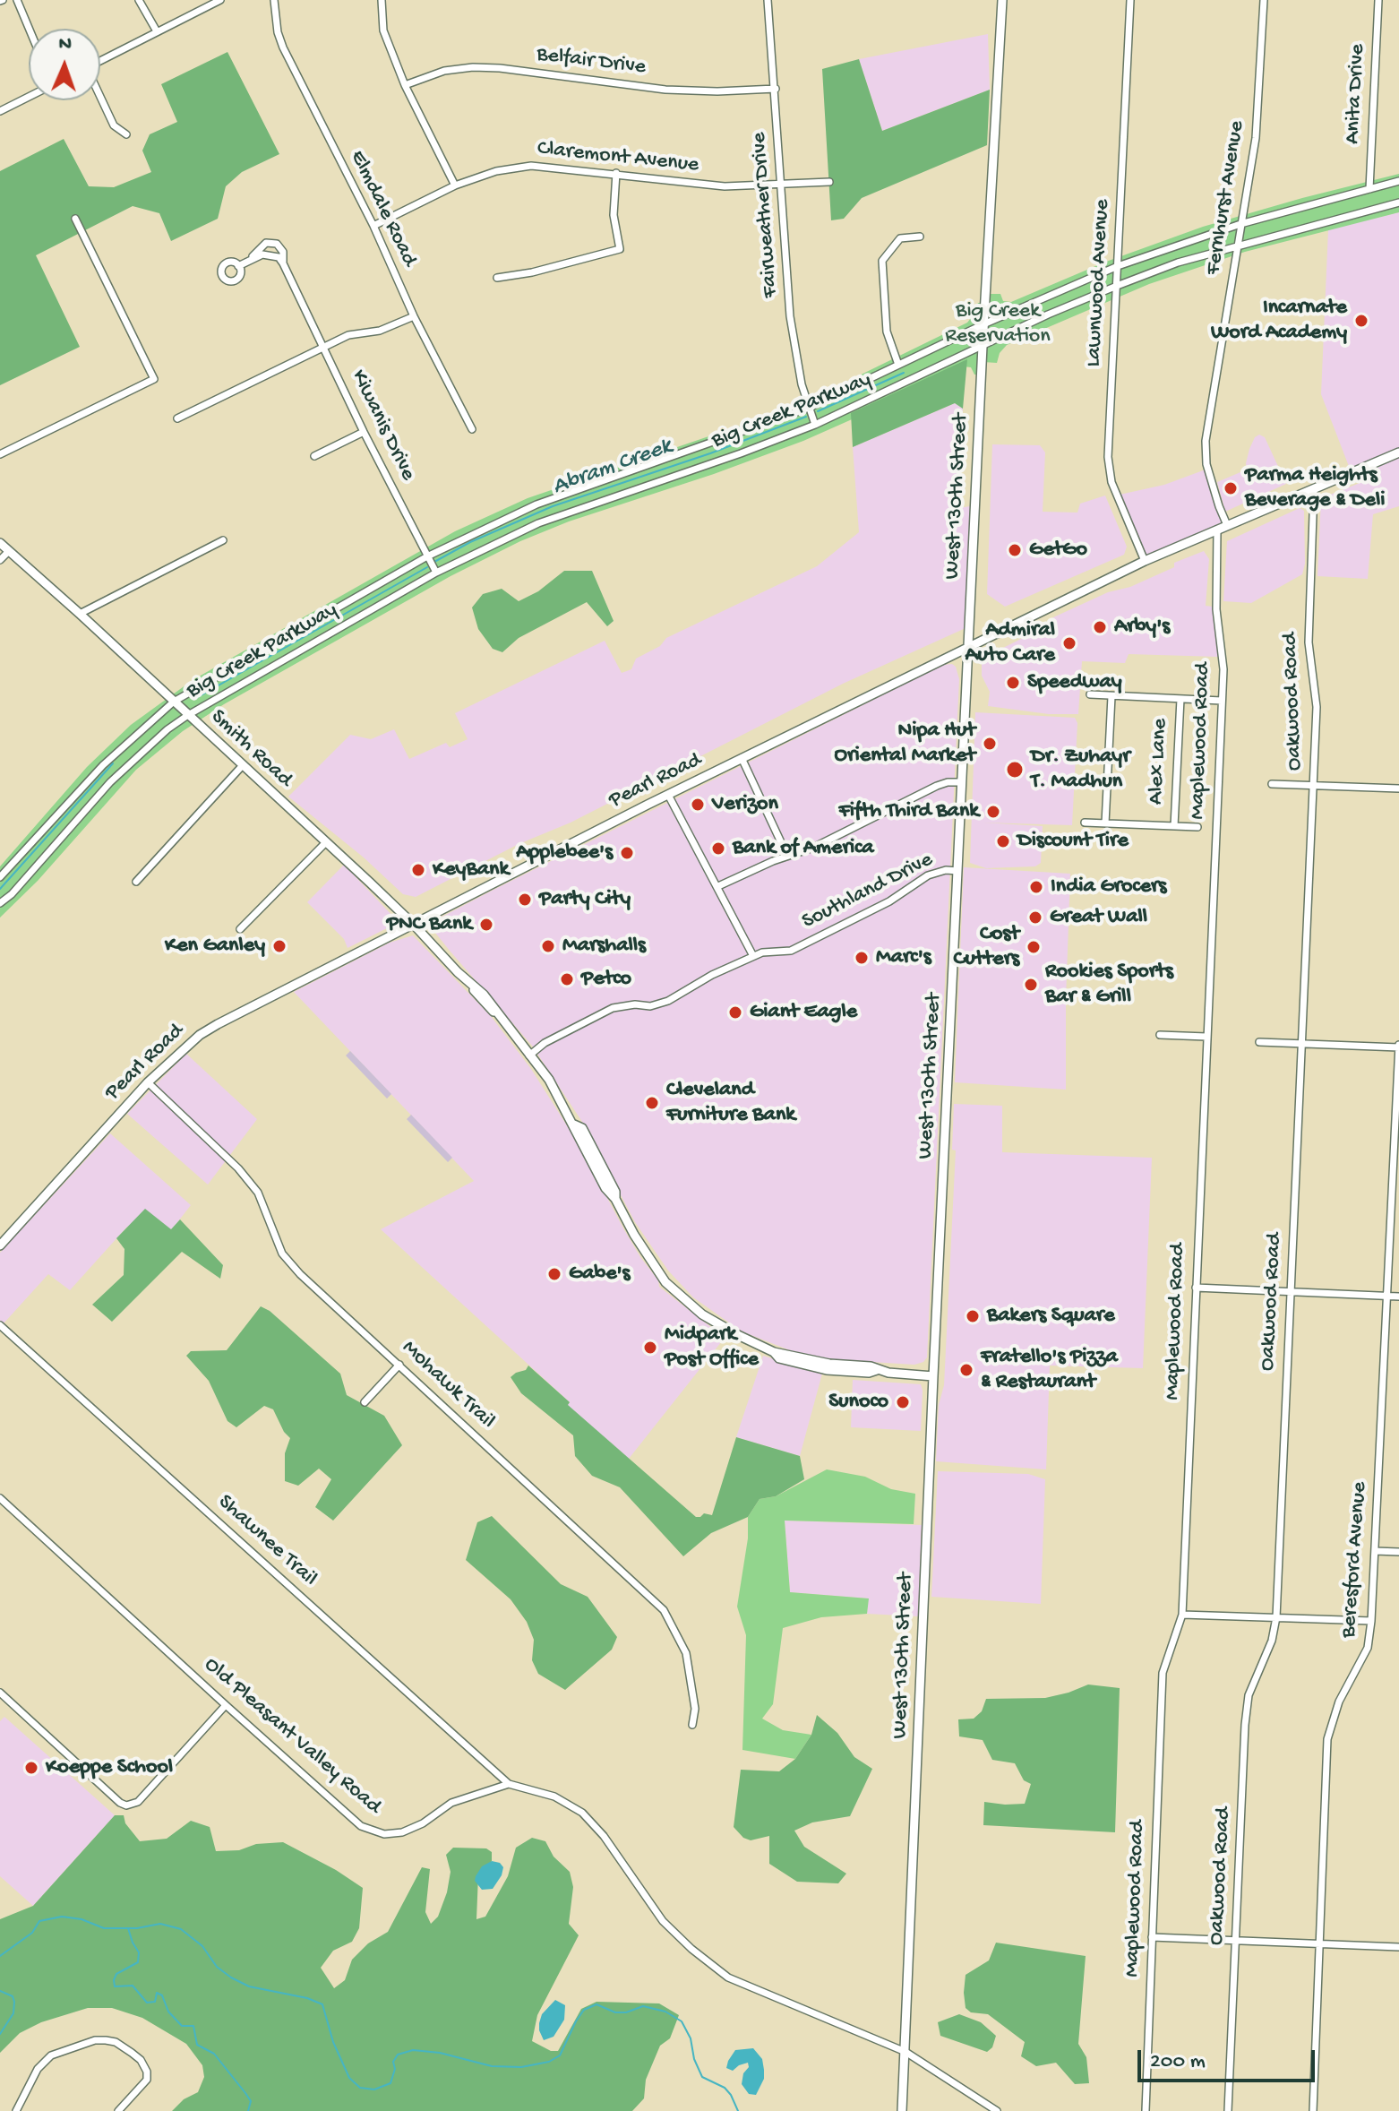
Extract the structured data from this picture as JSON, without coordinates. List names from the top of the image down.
{
  "streets": {
    "main road": ["West 130th Street", "Smith Road", "Pearl Road"],
    "street": [
      "Belfair Drive",
      "Anita Drive",
      "Claremont Avenue",
      "Fernhurst Avenue",
      "Elmdale Road",
      "Fairweather Drive",
      "Lawnwood Avenue",
      "Big Creek Parkway",
      "Kiwanis Drive",
      "Oakwood Road",
      "Maplewood Road",
      "Alex Lane",
      "Southland Drive",
      "Mohawk Trail",
      "Shawnee Trail",
      "Beresford Avenue",
      "Old Pleasant Valley Road"
    ]
  },
  "crossings": [
    ["Belfair Drive", "Fairweather Drive"],
    ["Anita Drive", "Big Creek Parkway"],
    ["Claremont Avenue", "Elmdale Road"],
    ["Claremont Avenue", "Fairweather Drive"],
    ["Fernhurst Avenue", "Big Creek Parkway"],
    ["Fernhurst Avenue", "Pearl Road"],
    ["Fairweather Drive", "Big Creek Parkway"],
    ["Lawnwood Avenue", "Big Creek Parkway"],
    ["Lawnwood Avenue", "Pearl Road"],
    ["Big Creek Parkway", "Kiwanis Drive"],
    ["Big Creek Parkway", "West 130th Street"],
    ["Big Creek Parkway", "Smith Road"],
    ["West 130th Street", "Smith Road"],
    ["West 130th Street", "Pearl Road"],
    ["West 130th Street", "Southland Drive"],
    ["Oakwood Road", "Pearl Road"],
    ["Maplewood Road", "Pearl Road"],
    ["Smith Road", "Pearl Road"],
    ["Smith Road", "Southland Drive"],
    ["Pearl Road", "Mohawk Trail"],
    ["Shawnee Trail", "Old Pleasant Valley Road"]
  ],
  "water": ["Abram Creek"],
  "parks": ["Big Creek Reservation"],
  "places": [
    "Incarnate Word Academy",
    "Parma Heights Beverage & Deli",
    "GetGo",
    "Arby's",
    "Admiral Auto Care",
    "Speedway",
    "Nipa Hut Oriental Market",
    "Dr. Zuhayr T. Madhun",
    "Verizon",
    "Fifth Third Bank",
    "Discount Tire",
    "Bank of America",
    "Applebee's",
    "KeyBank",
    "India Grocers",
    "Party City",
    "Great Wall",
    "PNC Bank",
    "Ken Ganley",
    "Marshalls",
    "Cost Cutters",
    "Marc's",
    "Petco",
    "Rookies Sports Bar & Grill",
    "Giant Eagle",
    "Cleveland Furniture Bank",
    "Gabe's",
    "Bakers Square",
    "Midpark Post Office",
    "Fratello's Pizza & Restaurant",
    "Sunoco",
    "Koeppe School"
  ],
  "scale_bar": "200 m",
  "north": "top"
}
